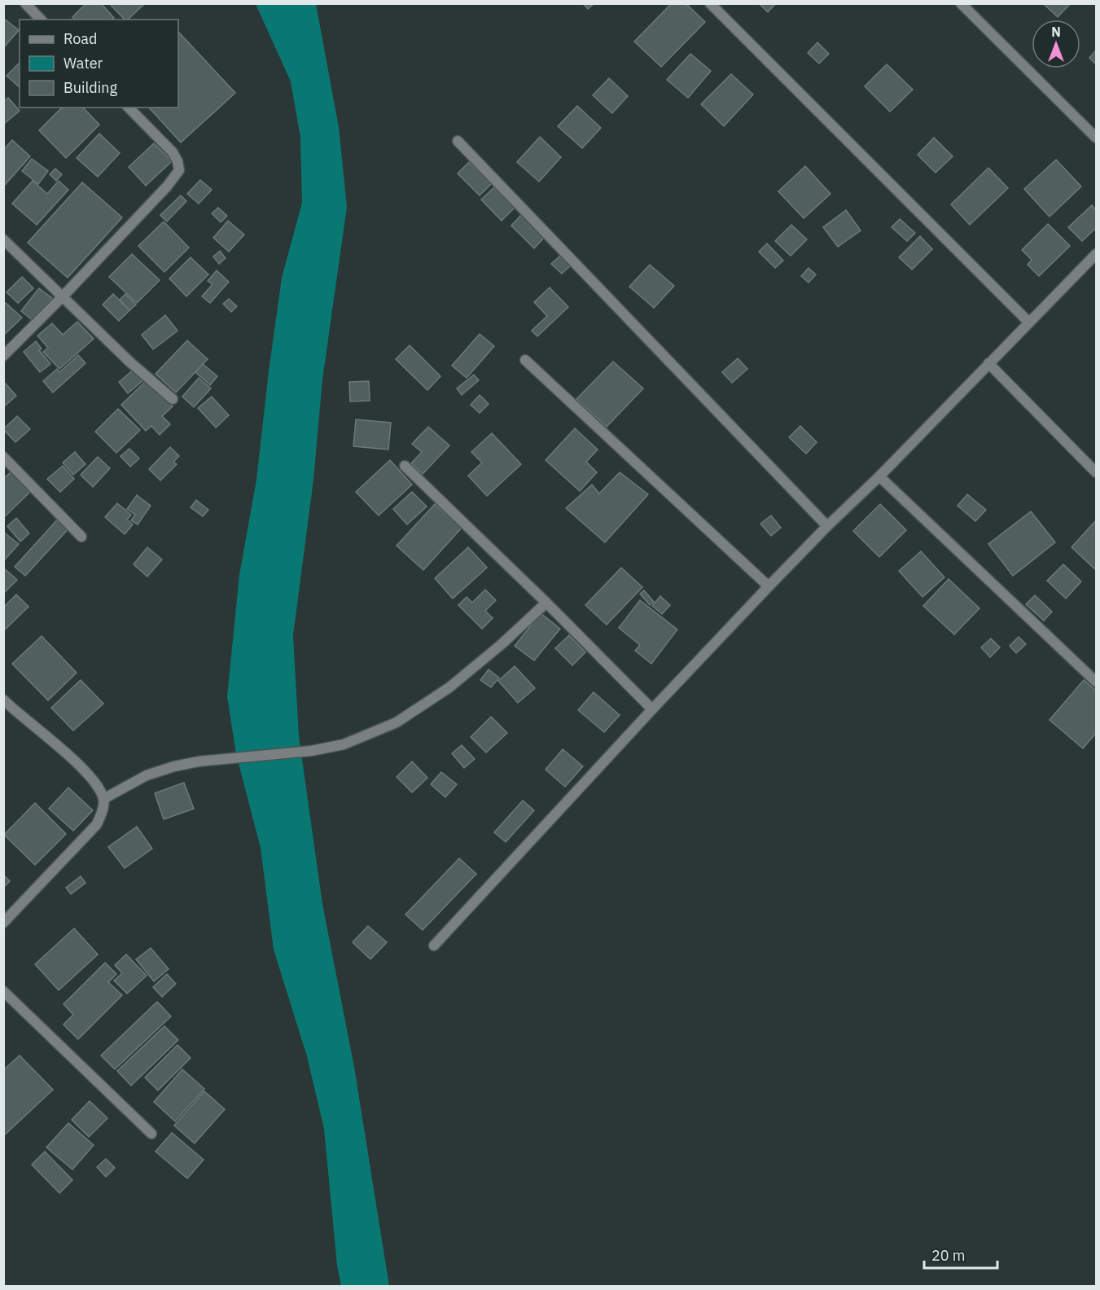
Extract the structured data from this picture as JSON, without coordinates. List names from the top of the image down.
{
  "legend": ["Road", "Water", "Building"],
  "scale_bar": "20 m",
  "north": "top"
}
